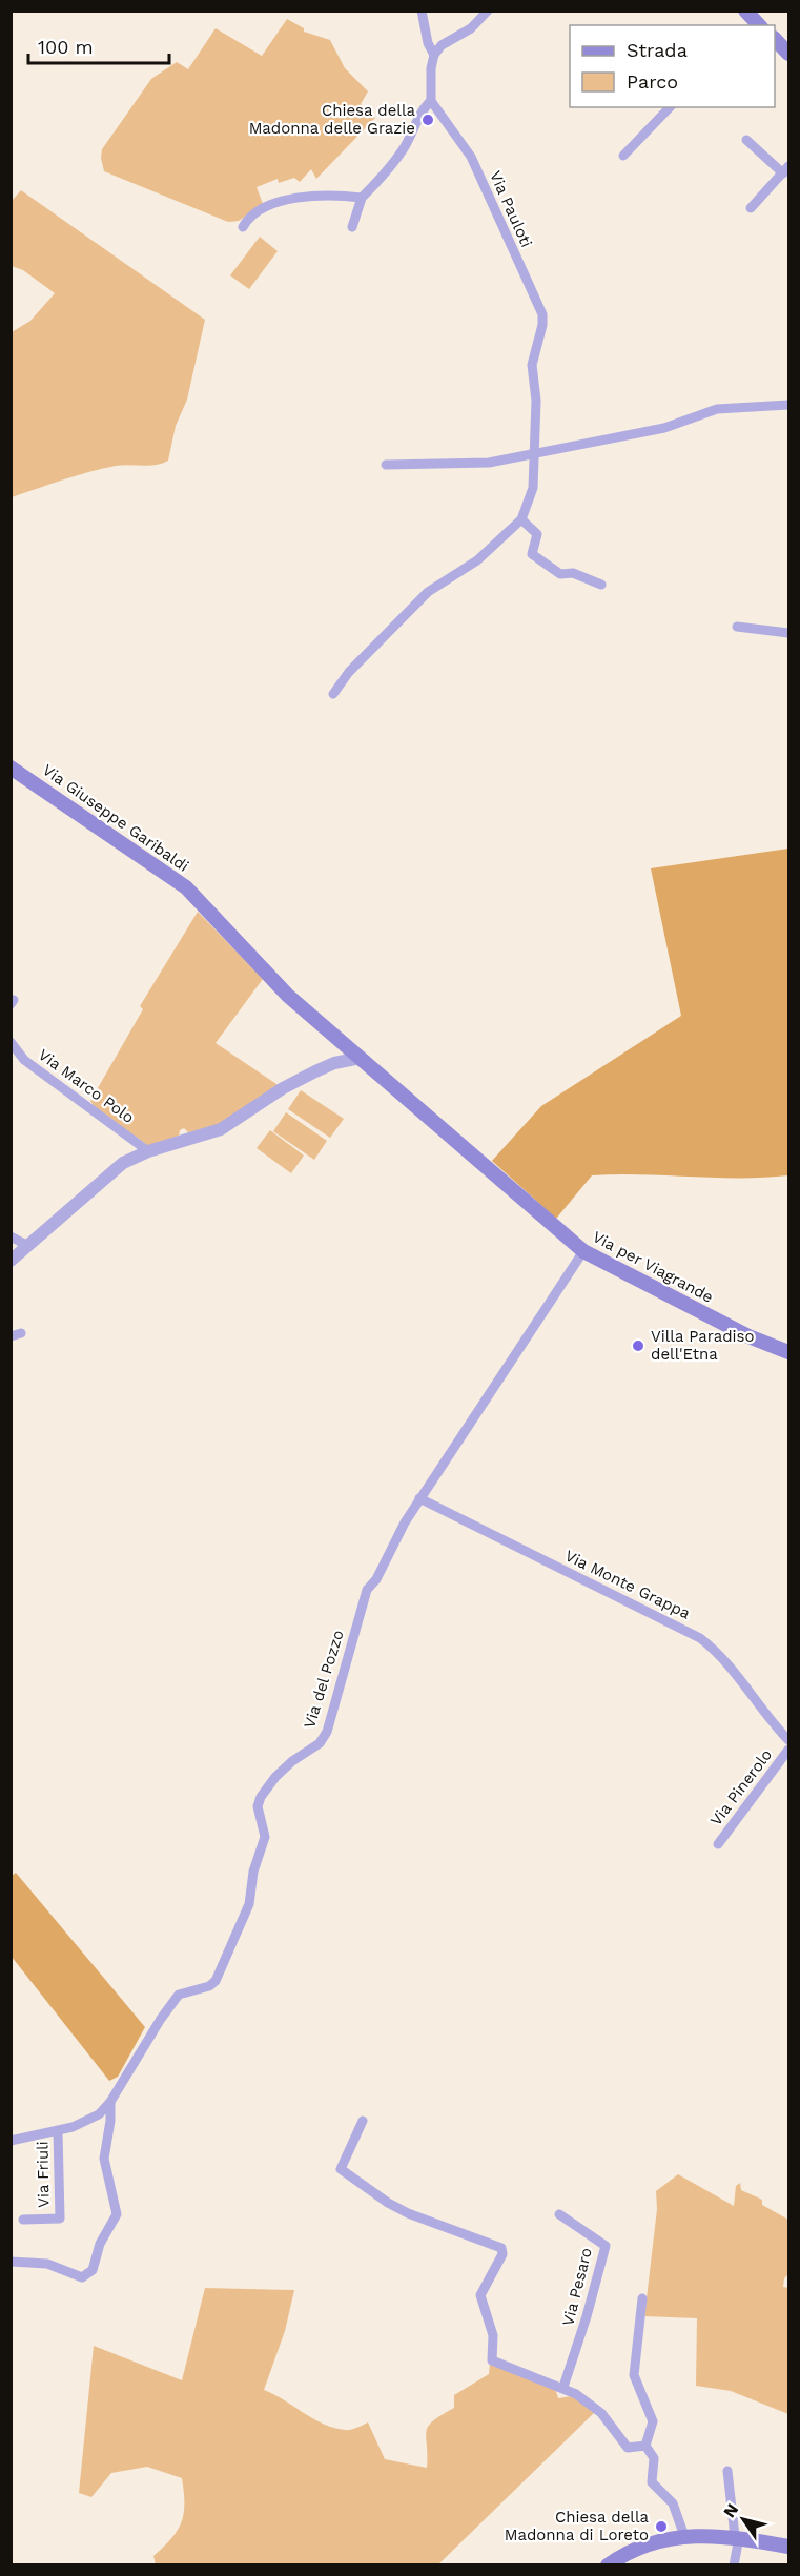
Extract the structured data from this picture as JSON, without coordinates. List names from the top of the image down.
{
  "streets": {
    "main road": ["Via Giuseppe Garibaldi", "Via per Viagrande"],
    "street": [
      "Via Pauloti",
      "Via Marco Polo",
      "Via Monte Grappa",
      "Via del Pozzo",
      "Via Pinerolo",
      "Via Friuli",
      "Via Pesaro"
    ]
  },
  "crossings": [
    ["Via Giuseppe Garibaldi", "Via per Viagrande"],
    ["Via per Viagrande", "Via del Pozzo"],
    ["Via Monte Grappa", "Via del Pozzo"],
    ["Via del Pozzo", "Via Friuli"]
  ],
  "places": ["Chiesa della Madonna delle Grazie", "Villa Paradiso dell'Etna", "Chiesa della Madonna di Loreto"],
  "legend": ["Strada", "Parco"],
  "scale_bar": "100 m",
  "north": "top left"
}
